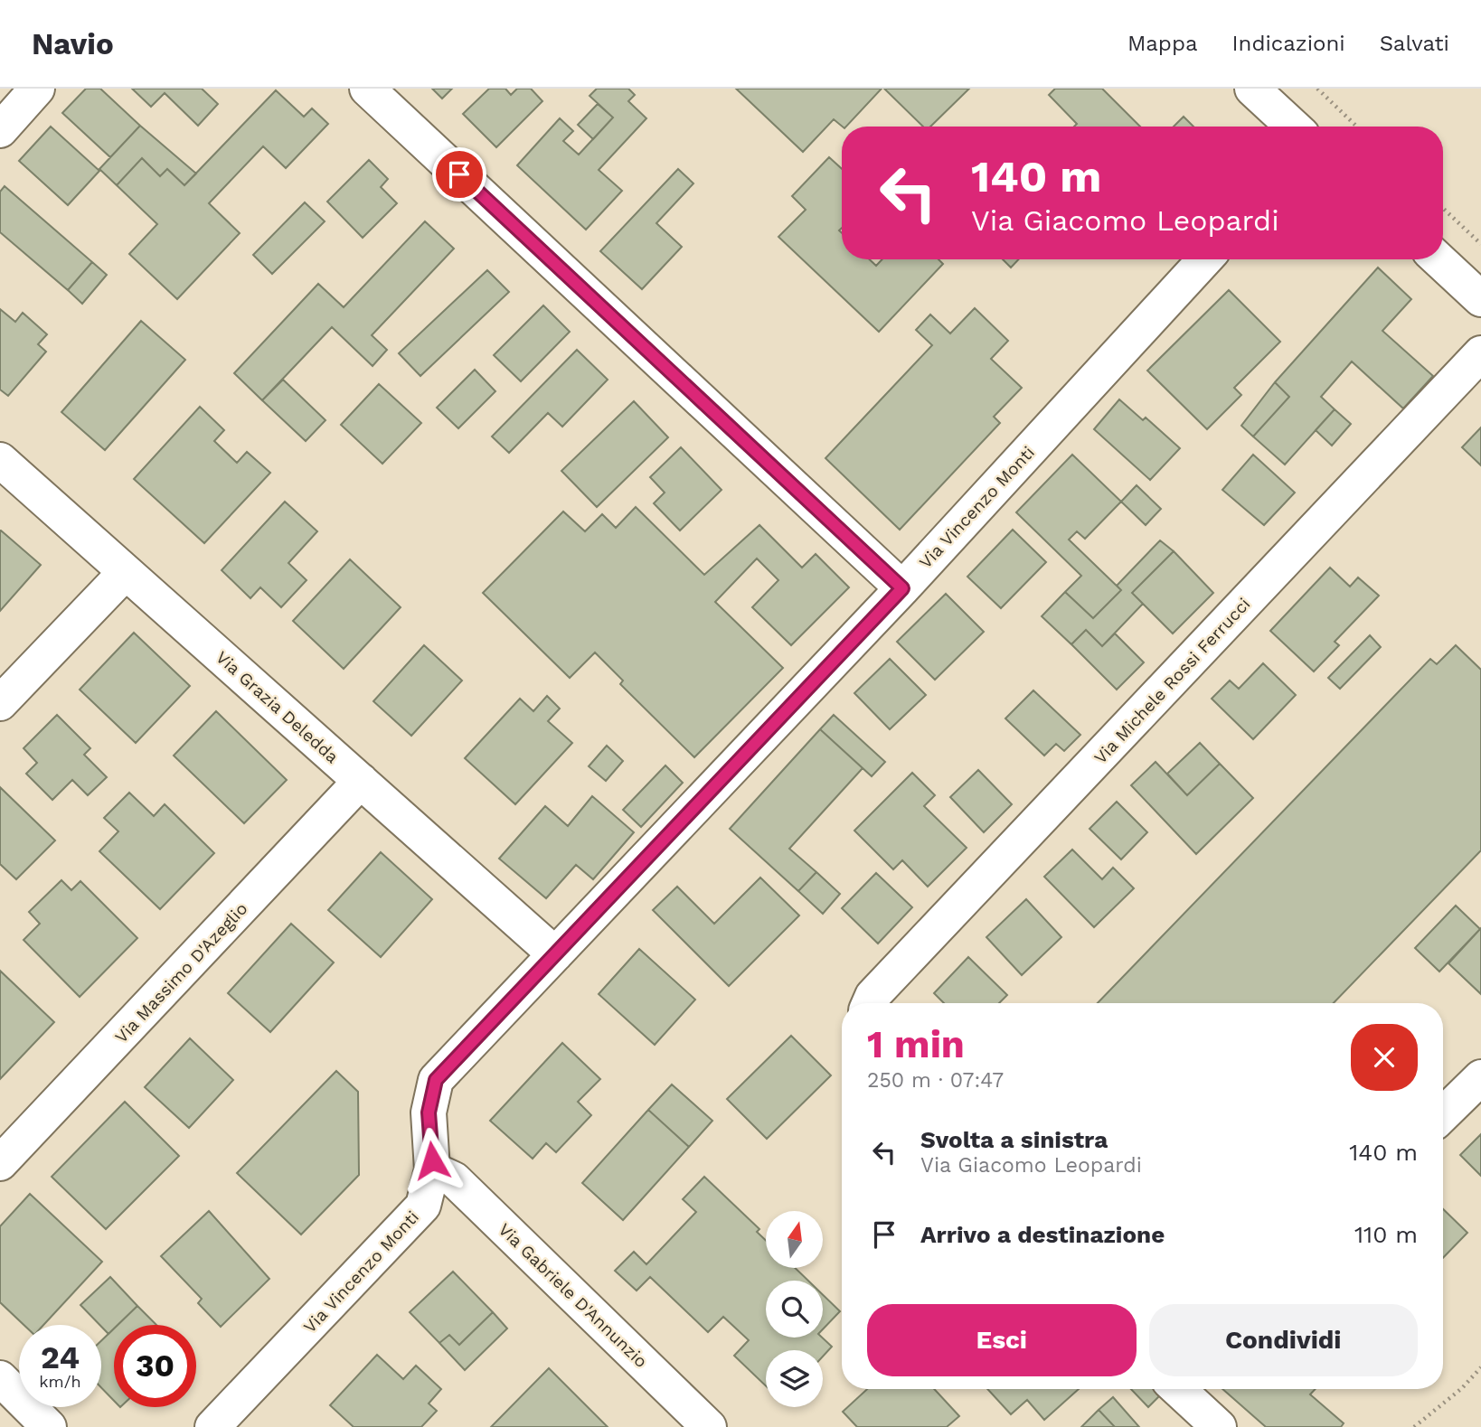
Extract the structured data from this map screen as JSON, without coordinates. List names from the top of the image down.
{
  "streets": {
    "street": [
      "Via Vincenzo Monti",
      "Via Michele Rossi Ferrucci",
      "Via Grazia Deledda",
      "Via Massimo D'Azeglio",
      "Via Gabriele D'Annunzio"
    ]
  },
  "crossings": [
    ["Via Vincenzo Monti", "Via Grazia Deledda"],
    ["Via Vincenzo Monti", "Via Gabriele D'Annunzio"],
    ["Via Grazia Deledda", "Via Massimo D'Azeglio"]
  ],
  "north": "top",
  "page": {
    "header": "Navio",
    "nav": ["Mappa", "Indicazioni", "Salvati"],
    "turn": ["140 m", "Via Giacomo Leopardi"],
    "heading": ["1 min", "250 m · 07:47"],
    "list": [
      {
        "name": "Svolta a sinistra",
        "note": "Via Giacomo Leopardi",
        "value": "140 m"
      },
      {
        "name": "Arrivo a destinazione",
        "value": "110 m"
      }
    ],
    "buttons": ["Esci", "Condividi"],
    "speed": "24 km/h",
    "limit": "30"
  }
}
